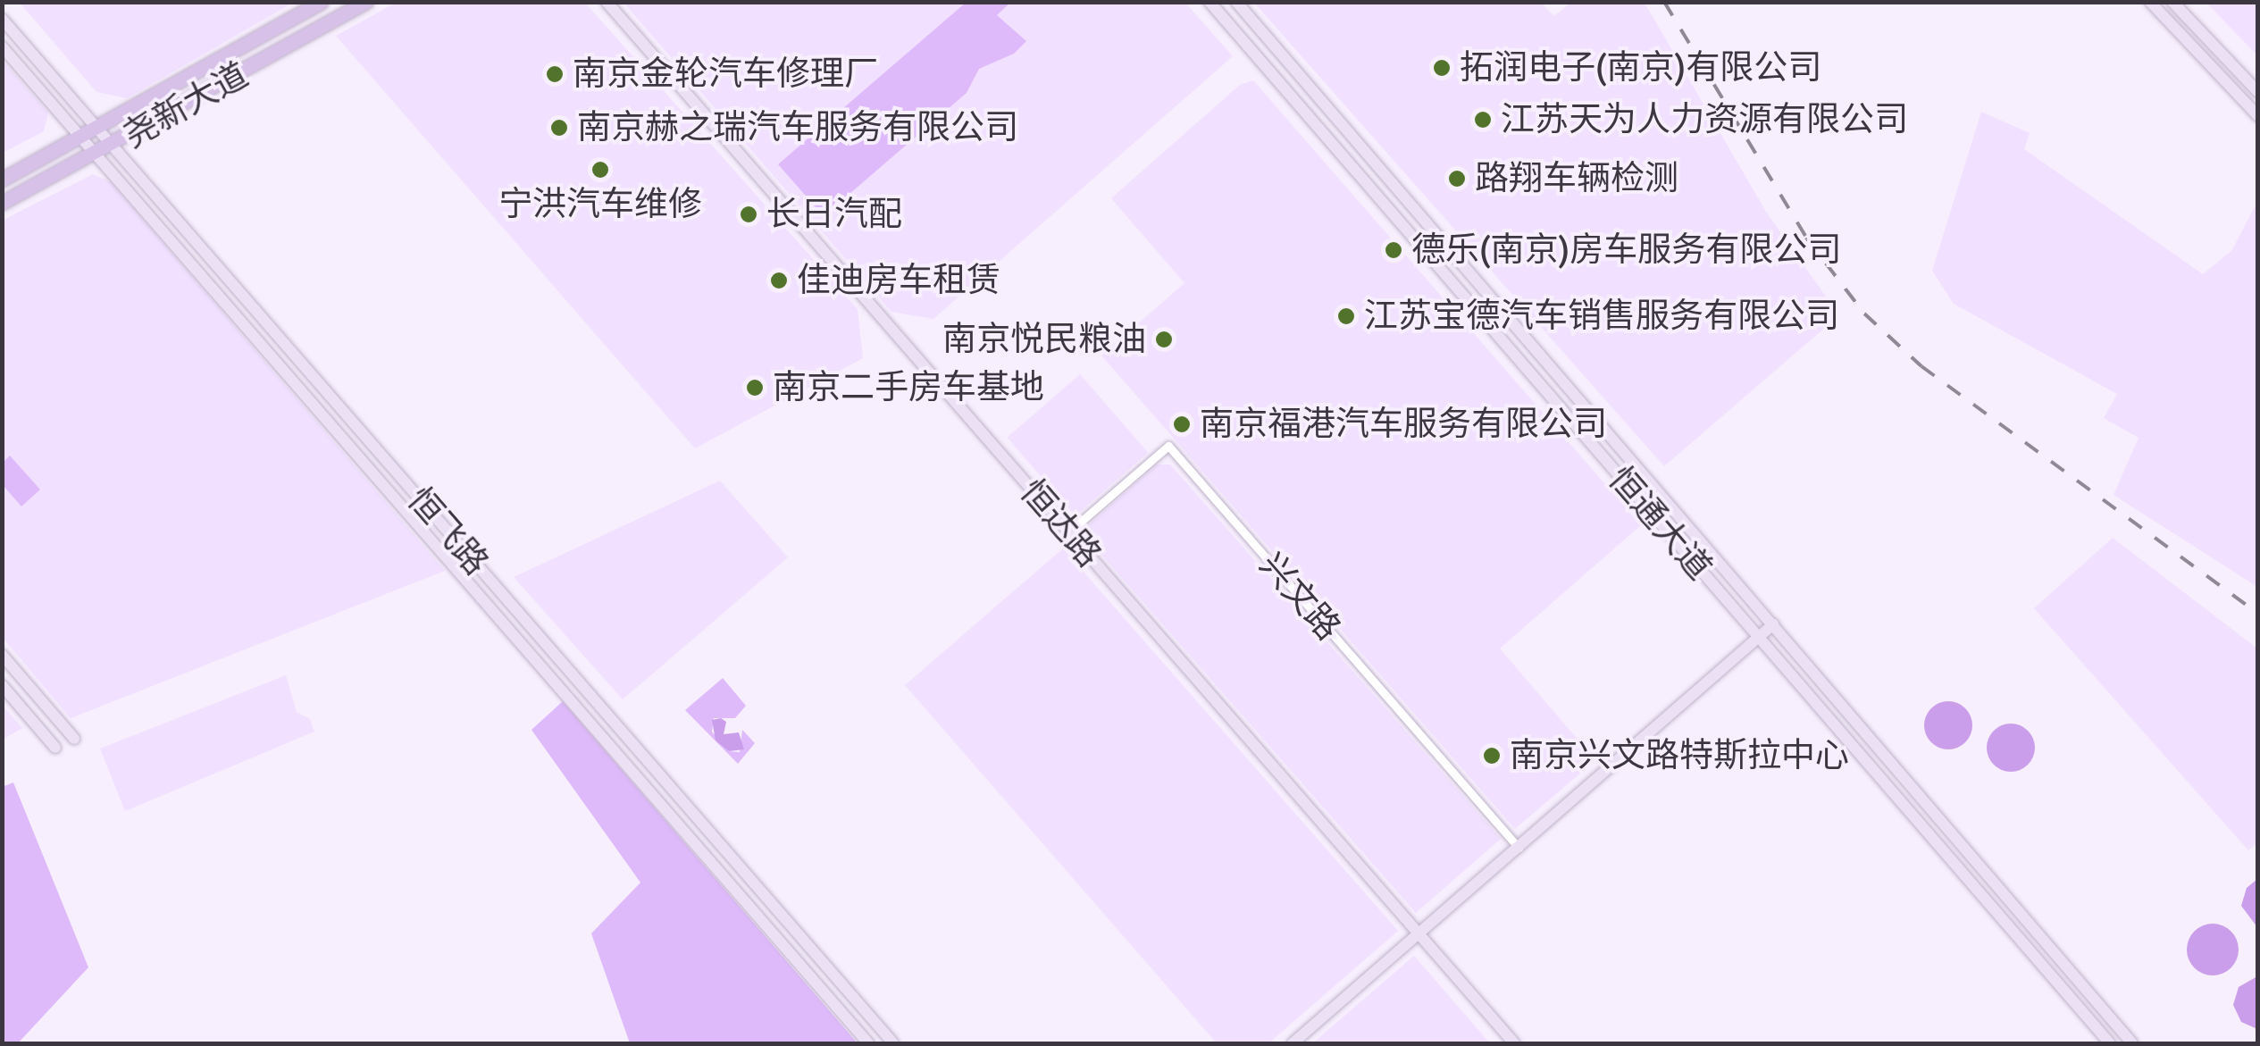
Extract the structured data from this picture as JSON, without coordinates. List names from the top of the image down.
{
  "streets": {
    "main road": [
      "尧新大道",
      "恒达路",
      "恒通大道",
      "恒飞路"
    ],
    "street": ["兴文路"]
  },
  "crossings": [
    ["尧新大道", "恒飞路"],
    ["恒达路", "兴文路"]
  ],
  "places": [
    "拓润电子(南京)有限公司",
    "南京金轮汽车修理厂",
    "江苏天为人力资源有限公司",
    "南京赫之瑞汽车服务有限公司",
    "宁洪汽车维修",
    "路翔车辆检测",
    "长日汽配",
    "德乐(南京)房车服务有限公司",
    "佳迪房车租赁",
    "江苏宝德汽车销售服务有限公司",
    "南京悦民粮油",
    "南京二手房车基地",
    "南京福港汽车服务有限公司",
    "南京兴文路特斯拉中心"
  ]
}
